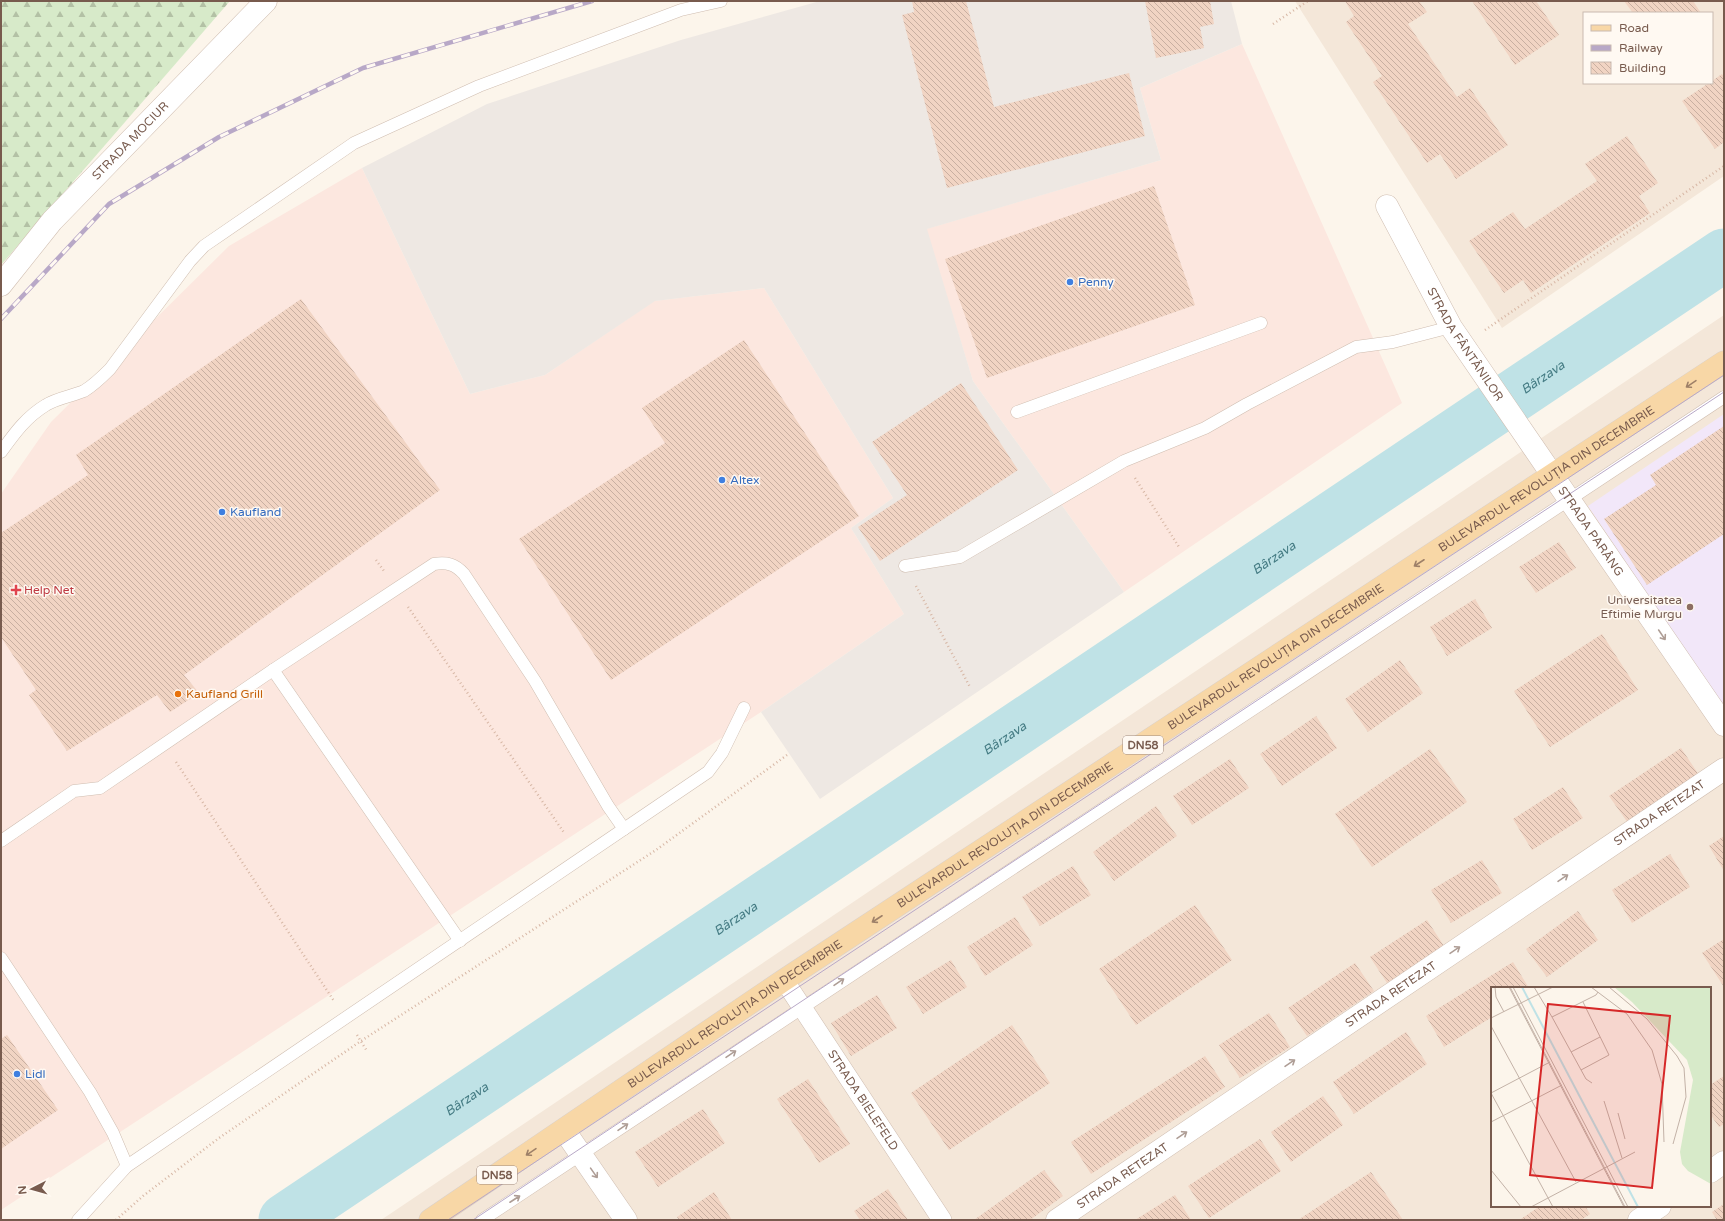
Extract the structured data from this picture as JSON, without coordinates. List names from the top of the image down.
{
  "streets": {
    "main road": ["BULEVARDUL REVOLUȚIA DIN DECEMBRIE", "DN58"],
    "street": [
      "STRADA MOCIUR",
      "STRADA FÂNTÂNILOR",
      "STRADA PARÂNG",
      "STRADA RETEZAT",
      "STRADA BIELEFELD"
    ]
  },
  "crossings": [
    ["STRADA FÂNTÂNILOR", "BULEVARDUL REVOLUȚIA DIN DECEMBRIE"],
    ["STRADA FÂNTÂNILOR", "STRADA PARÂNG"],
    ["BULEVARDUL REVOLUȚIA DIN DECEMBRIE", "STRADA PARÂNG"],
    ["BULEVARDUL REVOLUȚIA DIN DECEMBRIE", "STRADA BIELEFELD"]
  ],
  "one_way": ["BULEVARDUL REVOLUȚIA DIN DECEMBRIE", "STRADA PARÂNG", "STRADA RETEZAT"],
  "water": ["Bârzava"],
  "places": {
    "other": [
      "Penny",
      "Altex",
      "Kaufland",
      "Universitatea Eftimie Murgu",
      "Kaufland Grill",
      "Lidl"
    ],
    "health": ["Help Net"]
  },
  "legend": ["Road", "Railway", "Building"],
  "north": "left"
}
